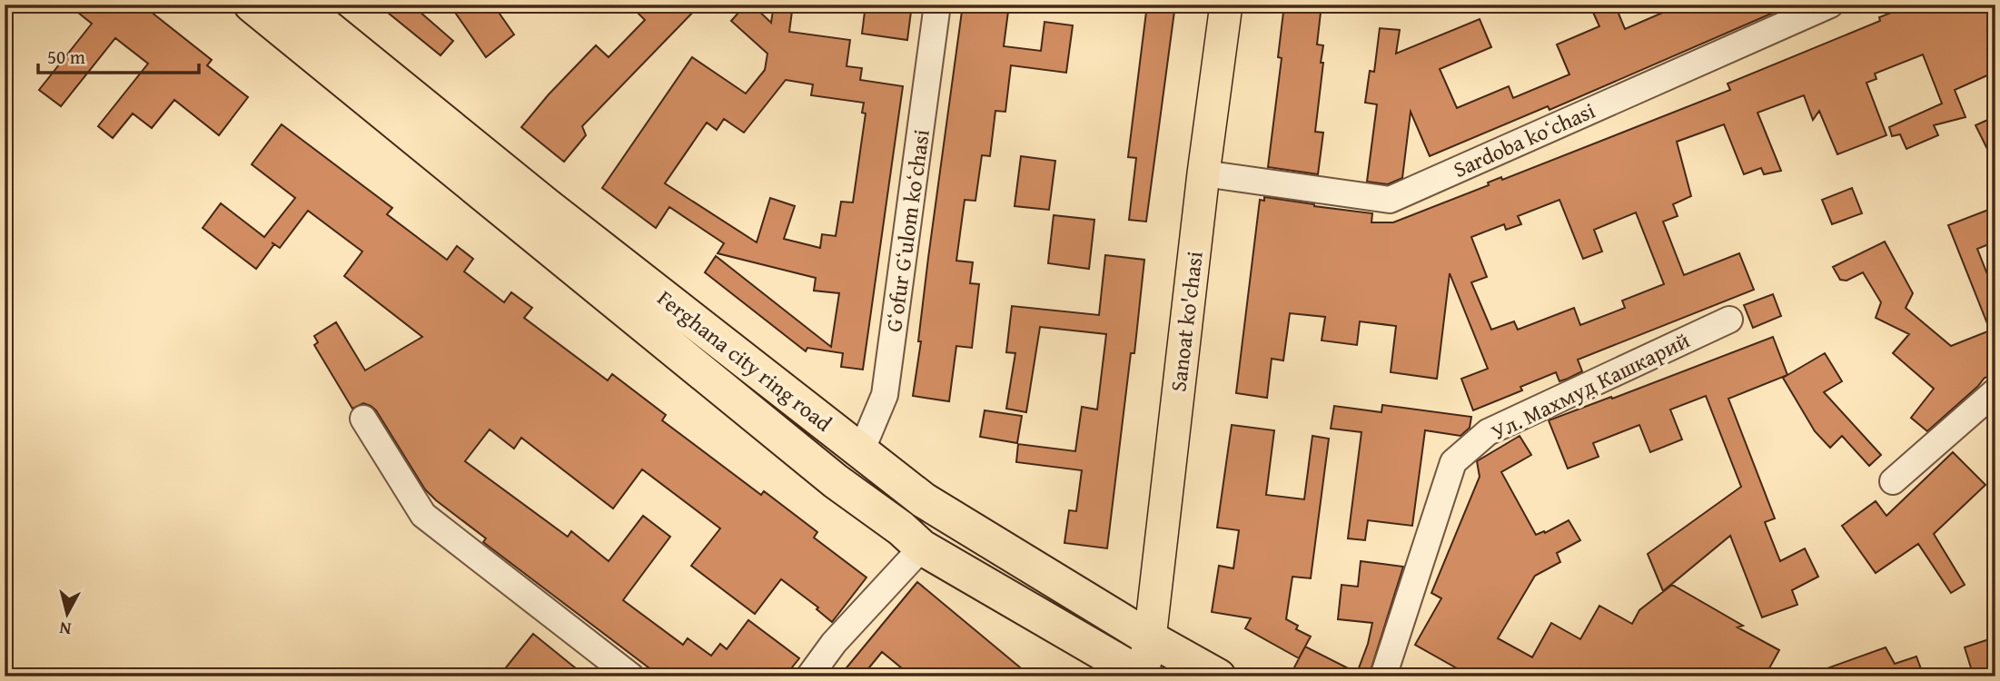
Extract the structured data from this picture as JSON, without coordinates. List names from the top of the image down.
{
  "streets": {
    "highway": ["Ferghana city ring road"],
    "main road": ["Sanoat ko'chasi"],
    "street": ["Sardoba koʻchasi", "Gʻofur Gʻulom koʻchasi", "Ул. Махмуд Кашкарий"]
  },
  "crossings": [
    ["Sardoba koʻchasi", "Sanoat ko'chasi"],
    ["Gʻofur Gʻulom koʻchasi", "Ferghana city ring road"],
    ["Sanoat ko'chasi", "Ferghana city ring road"]
  ],
  "scale_bar": "50 m",
  "north": "bottom"
}
